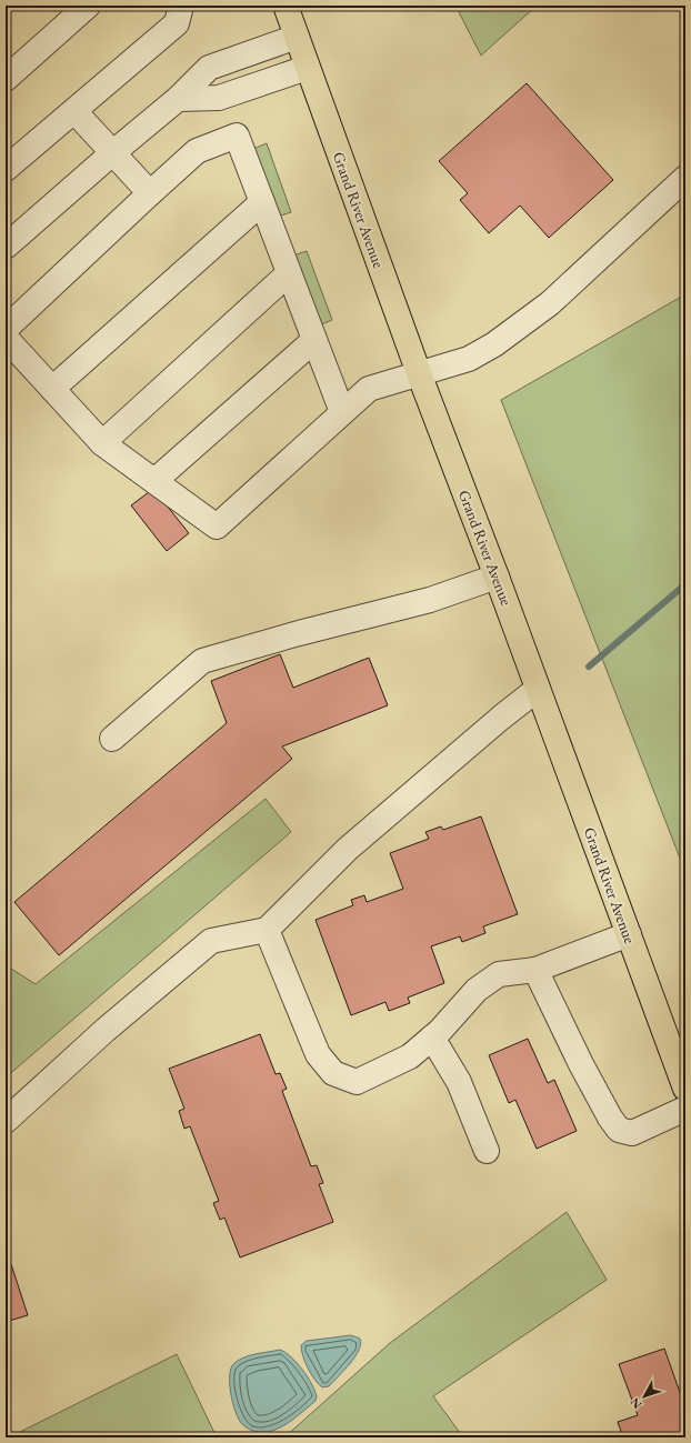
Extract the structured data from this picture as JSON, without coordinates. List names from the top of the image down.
{
  "streets": {
    "main road": ["Grand River Avenue"]
  },
  "north": "bottom left"
}
